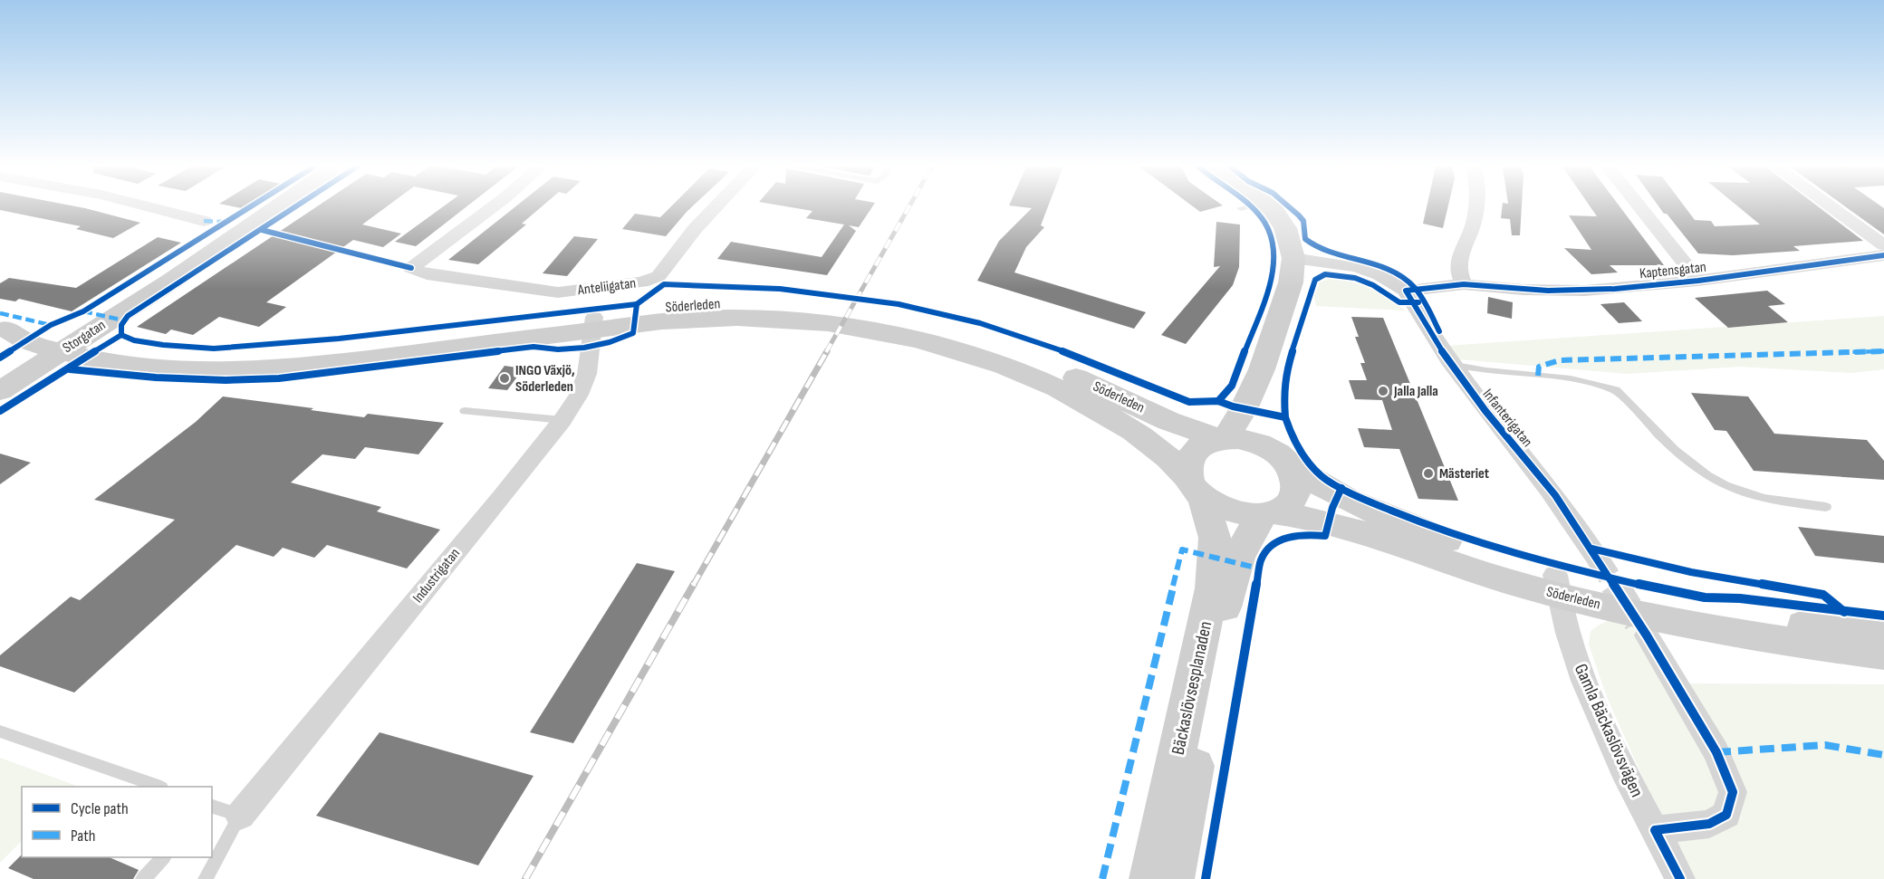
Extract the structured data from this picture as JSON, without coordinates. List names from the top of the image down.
{
  "streets": {
    "street": [
      "Kaptensgatan",
      "Anteliigatan",
      "Söderleden",
      "Storgatan",
      "Infanterigatan",
      "Industrigatan",
      "Bäckaslövsesplanaden",
      "Gamla Bäckaslövsvägen"
    ]
  },
  "crossings": [
    ["Kaptensgatan", "Infanterigatan"],
    ["Söderleden", "Storgatan"],
    ["Söderleden", "Industrigatan"],
    ["Söderleden", "Bäckaslövsesplanaden"],
    ["Söderleden", "Gamla Bäckaslövsvägen"]
  ],
  "places": ["INGO Växjö, Söderleden", "Jalla Jalla", "Mästeriet"],
  "legend": ["Cycle path", "Path"]
}
